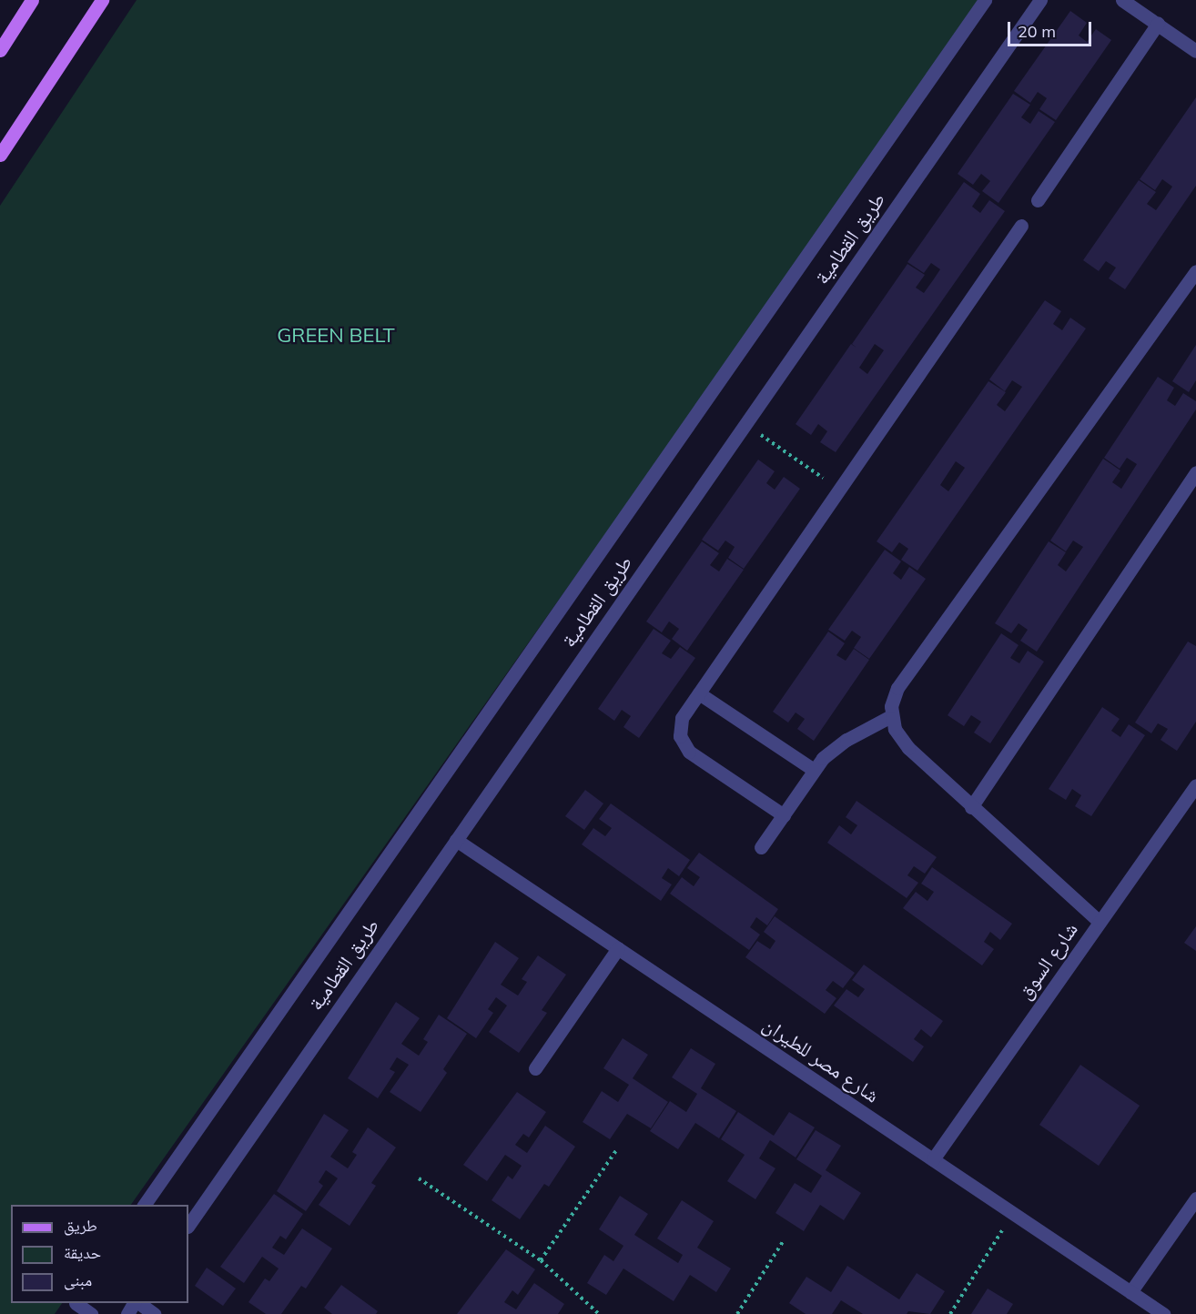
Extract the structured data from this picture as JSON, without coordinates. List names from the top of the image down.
{
  "streets": {
    "street": ["طريق القطامية", "شارع السوق", "شارع مصر للطيران"]
  },
  "crossings": [
    ["طريق القطامية", "شارع مصر للطيران"],
    ["شارع السوق", "شارع مصر للطيران"]
  ],
  "parks": ["GREEN BELT"],
  "legend": ["طريق", "حديقة", "مبنى"],
  "scale_bar": "20 m"
}
